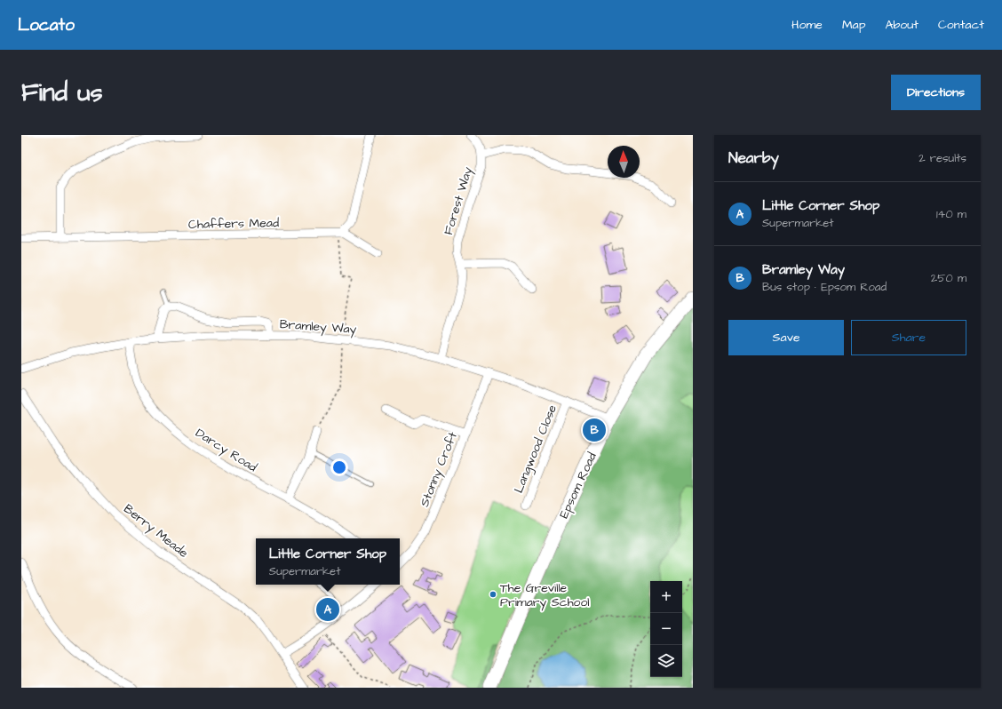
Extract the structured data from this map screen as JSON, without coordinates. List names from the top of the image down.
{
  "streets": {
    "highway": ["Epsom Road"],
    "street": [
      "Forest Way",
      "Chaffers Mead",
      "Bramley Way",
      "Langwood Close",
      "Darcy Road",
      "Stonny Croft",
      "Berry Meade"
    ]
  },
  "crossings": [
    ["Forest Way", "Bramley Way"],
    ["Bramley Way", "Langwood Close"],
    ["Bramley Way", "Darcy Road"],
    ["Bramley Way", "Stonny Croft"],
    ["Bramley Way", "Epsom Road"]
  ],
  "places": ["The Greville Primary School"],
  "north": "top",
  "page": {
    "header": "Locato",
    "nav": [
      "Home",
      "Map",
      "About",
      "Contact"
    ],
    "buttons": [
      "Directions",
      ["Save", "Share"]
    ],
    "title": "Find us",
    "heading": ["Nearby", "2 results"],
    "list": [
      {
        "mark": "A",
        "name": "Little Corner Shop",
        "note": "Supermarket",
        "value": "140 m"
      },
      {
        "mark": "B",
        "name": "Bramley Way",
        "note": "Bus stop · Epsom Road",
        "value": "250 m"
      }
    ],
    "pins": ["B", "A"],
    "popup": ["Little Corner Shop", "Supermarket"],
    "map_buttons": ["+", "−"]
  }
}
